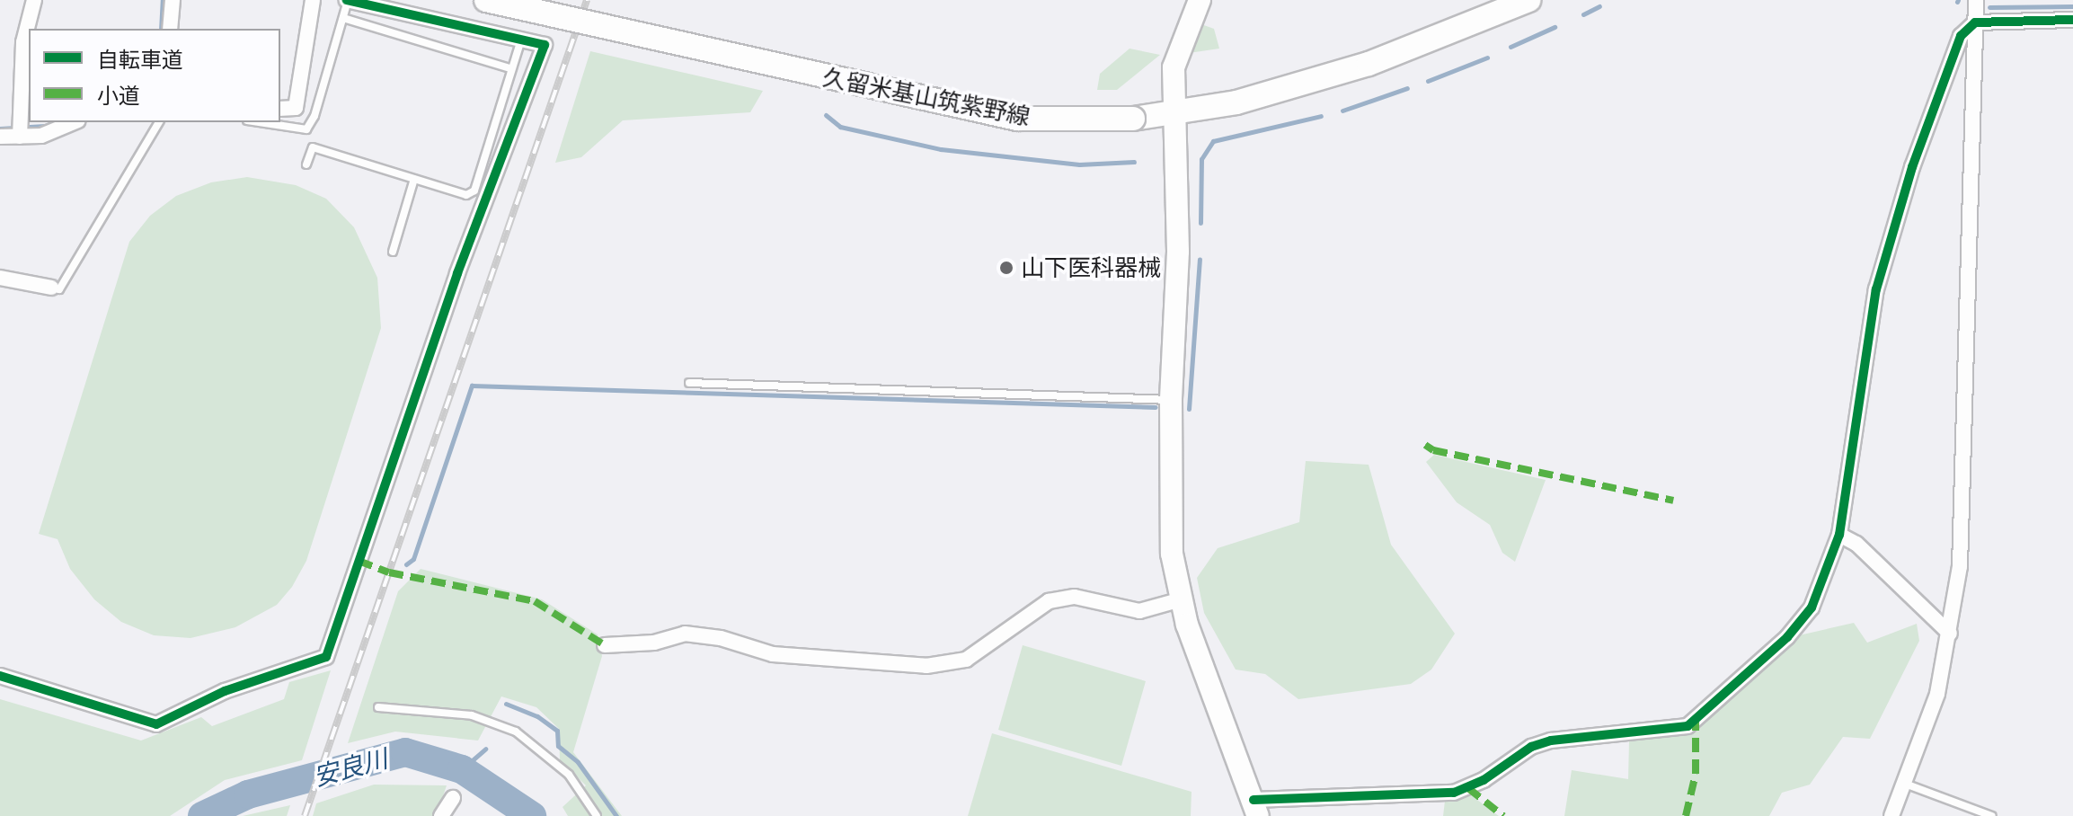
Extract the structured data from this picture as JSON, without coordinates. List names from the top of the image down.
{
  "streets": {
    "main road": ["久留米基山筑紫野線"]
  },
  "water": ["安良川"],
  "places": ["山下医科器械"],
  "legend": ["自転車道", "小道"]
}
